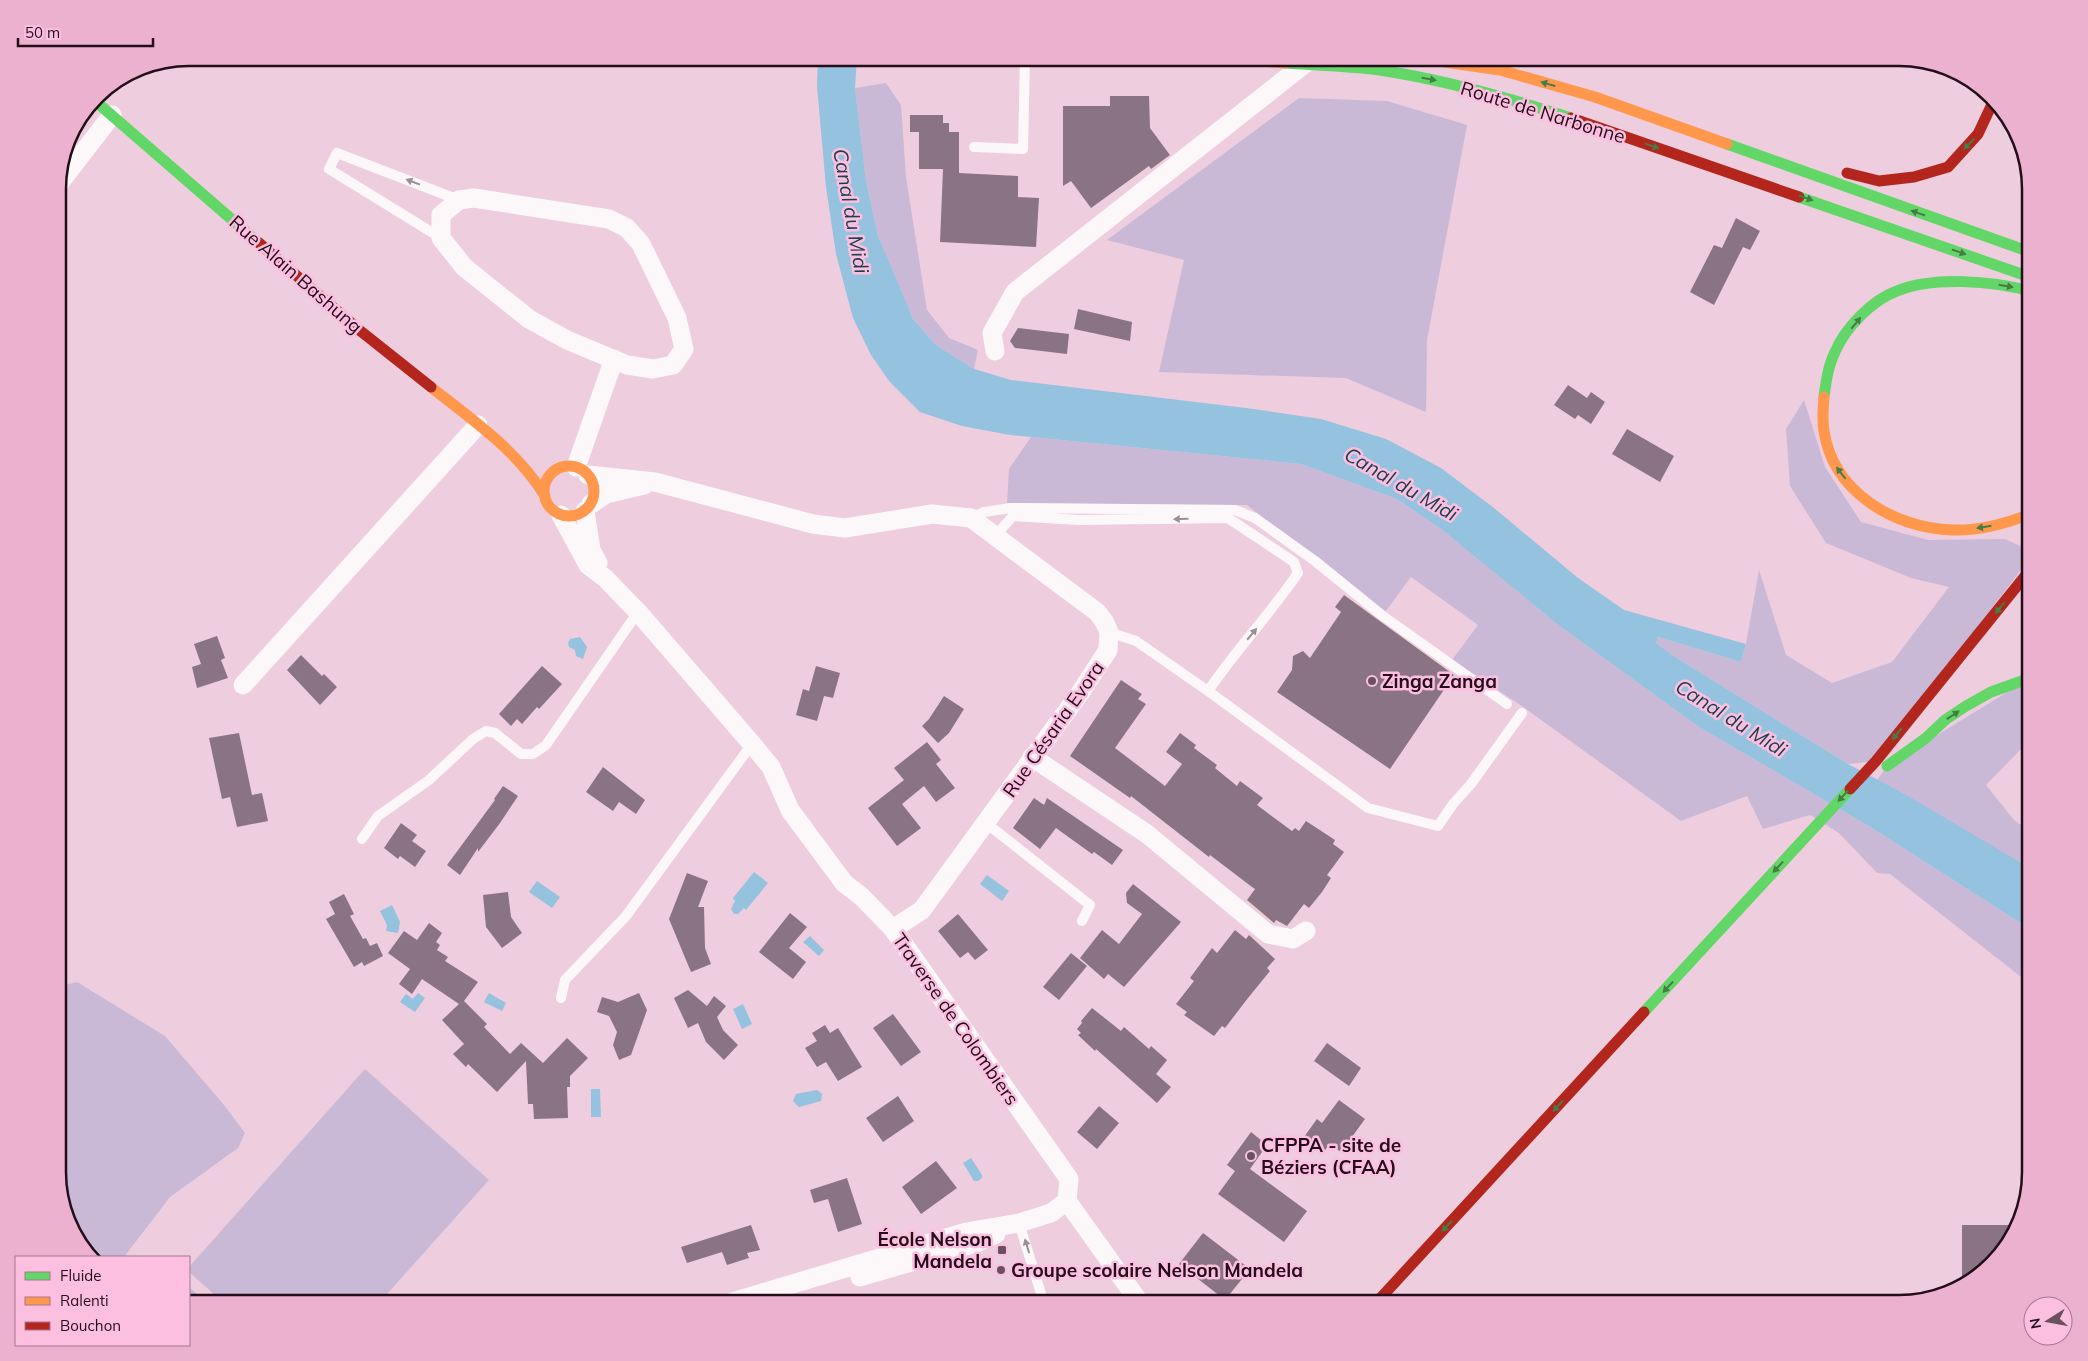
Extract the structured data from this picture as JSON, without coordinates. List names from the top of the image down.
{
  "streets": {
    "main road": ["Route de Narbonne", "Rue Alain Bashung"],
    "street": ["Rue Césaria Evora", "Traverse de Colombiers"]
  },
  "crossings": [
    ["Rue Alain Bashung", "Traverse de Colombiers"],
    ["Rue Césaria Evora", "Traverse de Colombiers"]
  ],
  "water": ["Canal du Midi"],
  "places": {
    "other": ["Zinga Zanga", "CFPPA - site de Béziers (CFAA)", "Groupe scolaire Nelson Mandela"],
    "transit": ["École Nelson Mandela"]
  },
  "legend": ["Fluide", "Ralenti", "Bouchon"],
  "scale_bar": "50 m",
  "north": "left"
}
